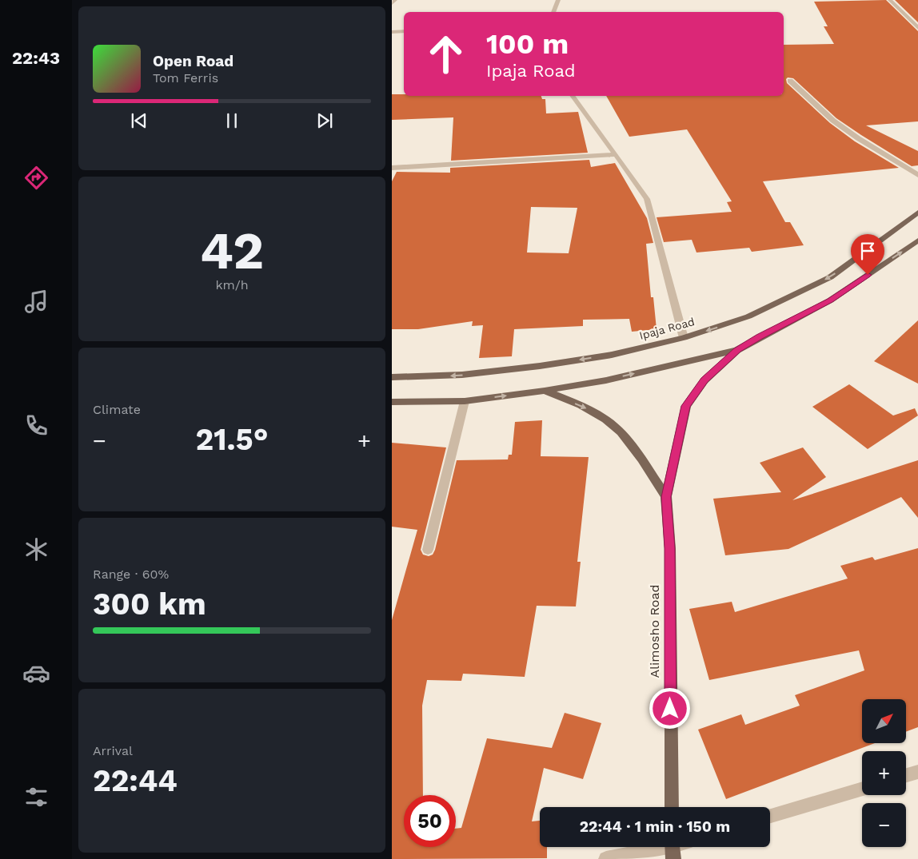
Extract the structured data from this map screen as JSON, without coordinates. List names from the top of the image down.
{
  "streets": {
    "main road": ["Ipaja Road", "Alimosho Road"]
  },
  "north": "top right",
  "page": {
    "tabs": "22:43",
    "turn": ["100 m", "Ipaja Road"],
    "song": ["Open Road", "Tom Ferris"],
    "tile": [
      ["42", "km/h"],
      "Climate",
      ["Range · 60%", "300 km"],
      ["Arrival", "22:44"]
    ],
    "heat": ["−", "21.5°", "+"],
    "map_buttons": ["+", "−"],
    "limit": "50",
    "trip": "22:44 · 1 min · 150 m"
  }
}
